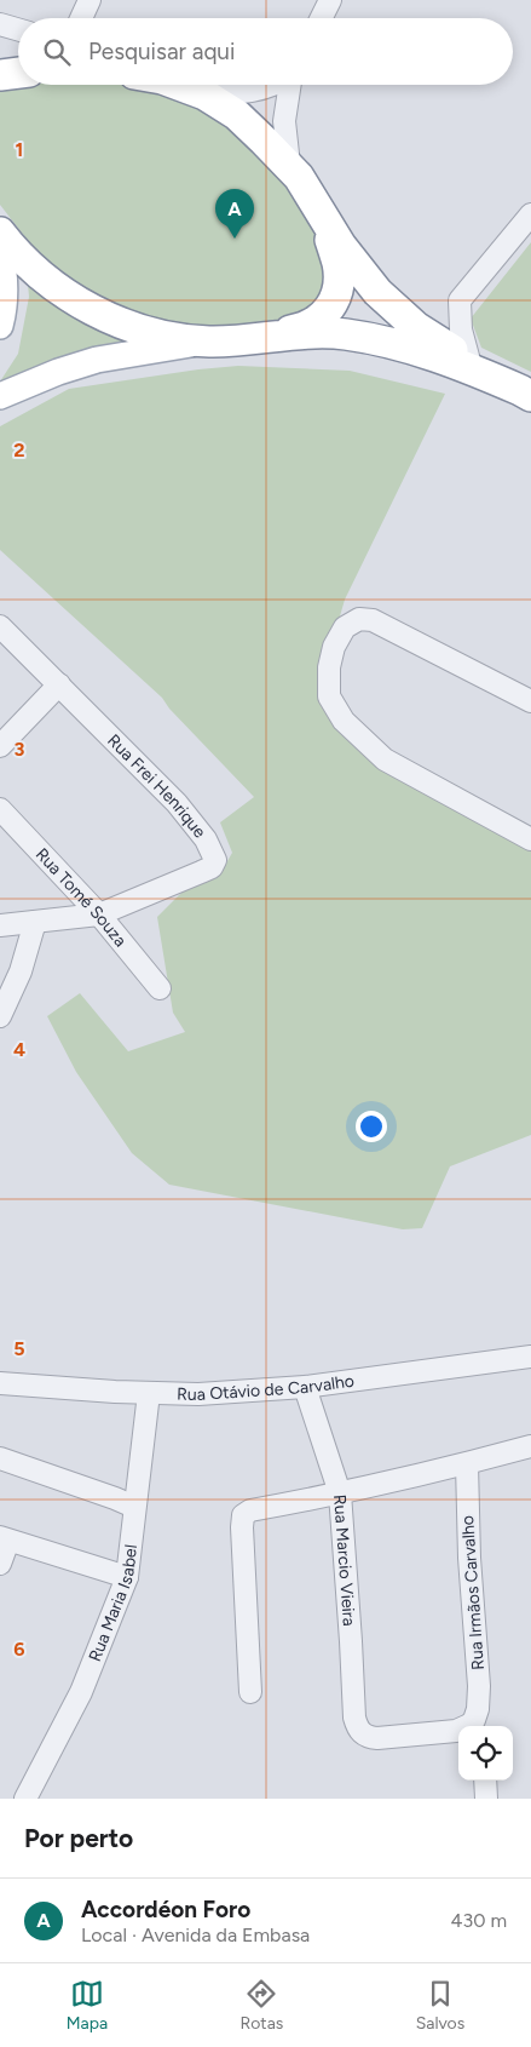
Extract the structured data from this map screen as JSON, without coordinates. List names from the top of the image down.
{
  "streets": {
    "street": [
      "Rua Frei Henrique",
      "Rua Tomé Souza",
      "Rua Otávio de Carvalho",
      "Rua Marcio Vieira",
      "Rua Irmãos Carvalho",
      "Rua Maria Isabel"
    ]
  },
  "crossings": [
    ["Rua Frei Henrique", "Rua Tomé Souza"],
    ["Rua Otávio de Carvalho", "Rua Marcio Vieira"],
    ["Rua Otávio de Carvalho", "Rua Maria Isabel"]
  ],
  "page": {
    "search": "Pesquisar aqui",
    "pins": "A",
    "heading": "Por perto",
    "list": [
      {
        "mark": "A",
        "name": "Accordéon Foro",
        "note": "Local · Avenida da Embasa",
        "value": "430 m"
      }
    ],
    "nav": ["Mapa", "Rotas", "Salvos"]
  },
  "grid": {
    "rows": [
      "1",
      "2",
      "3",
      "4",
      "5",
      "6"
    ]
  }
}
